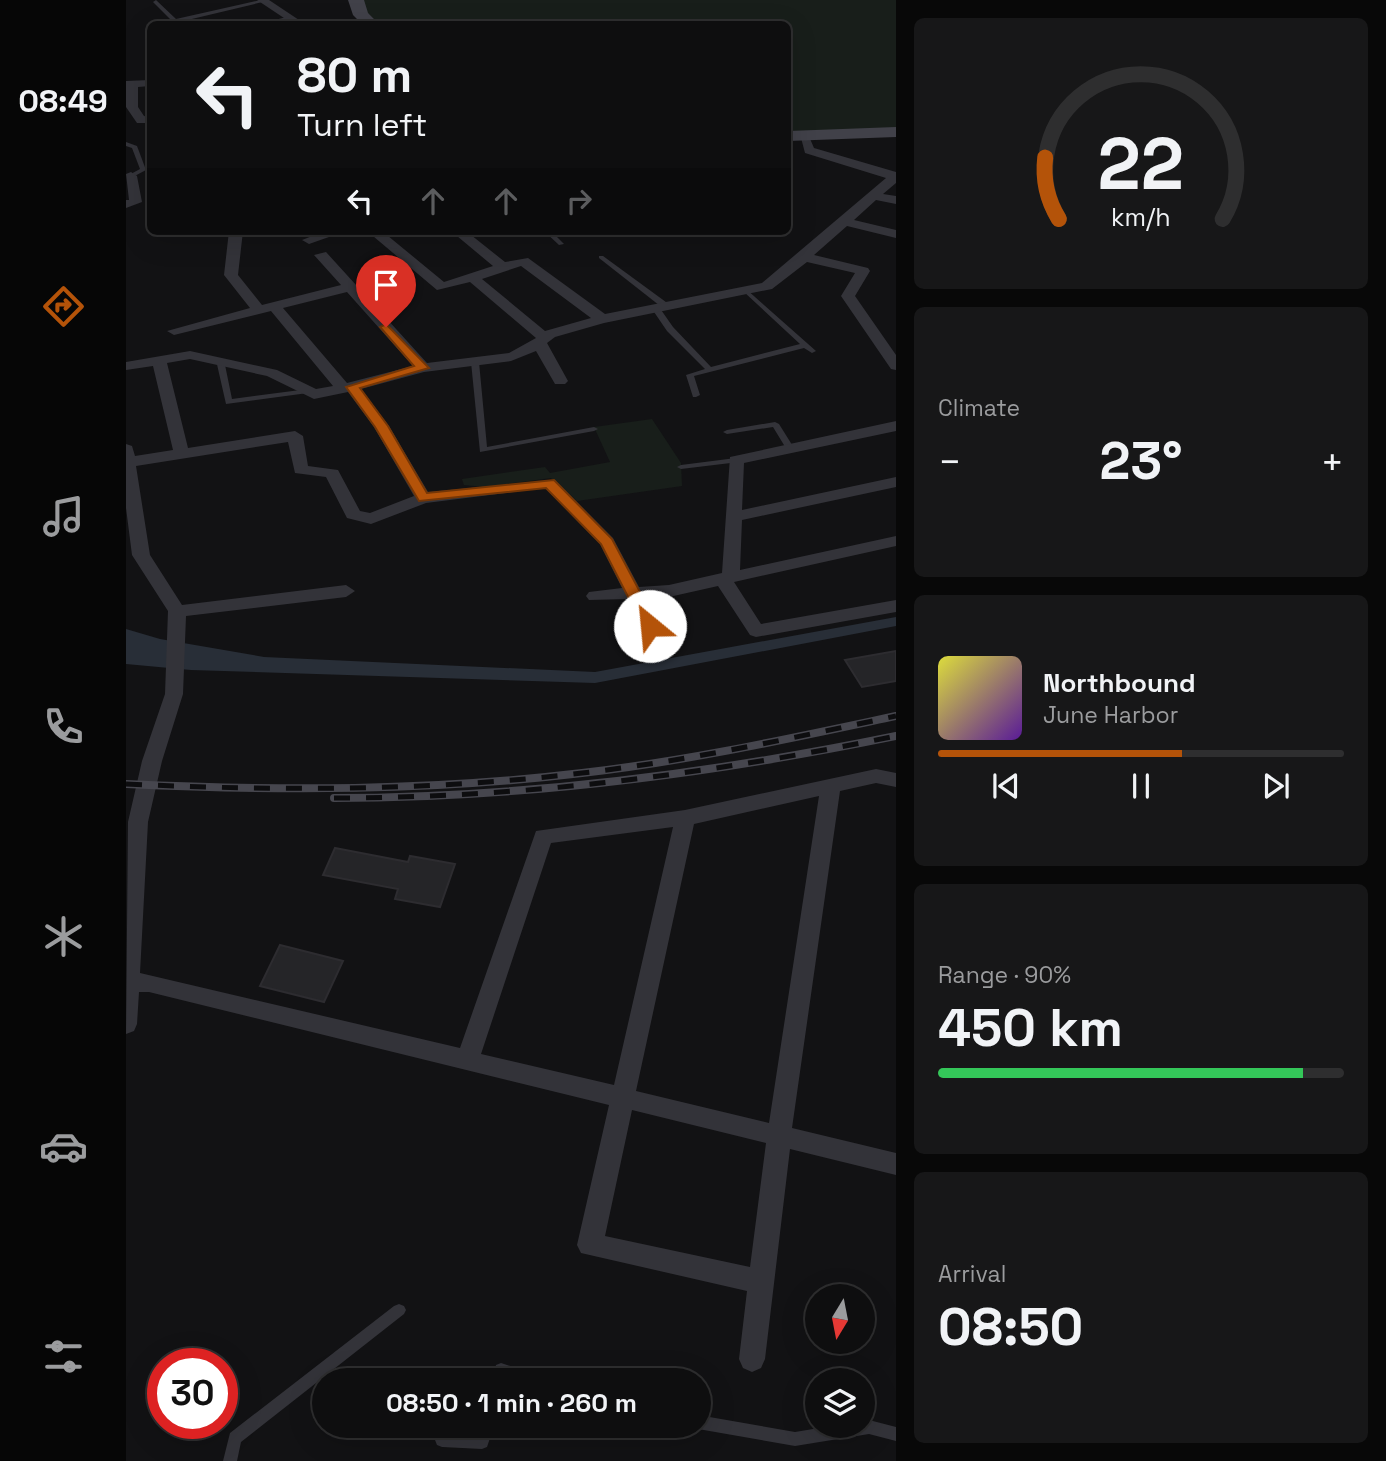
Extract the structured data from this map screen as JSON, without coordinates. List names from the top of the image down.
{
  "north": "bottom",
  "page": {
    "tabs": "08:49",
    "turn": ["80 m", "Turn left"],
    "tile": [
      "Climate",
      ["Range · 90%", "450 km"],
      ["Arrival", "08:50"]
    ],
    "heat": ["−", "23°", "+"],
    "song": ["Northbound", "June Harbor"],
    "limit": "30",
    "trip": "08:50 · 1 min · 260 m",
    "gauge": ["22", "km/h"]
  }
}
